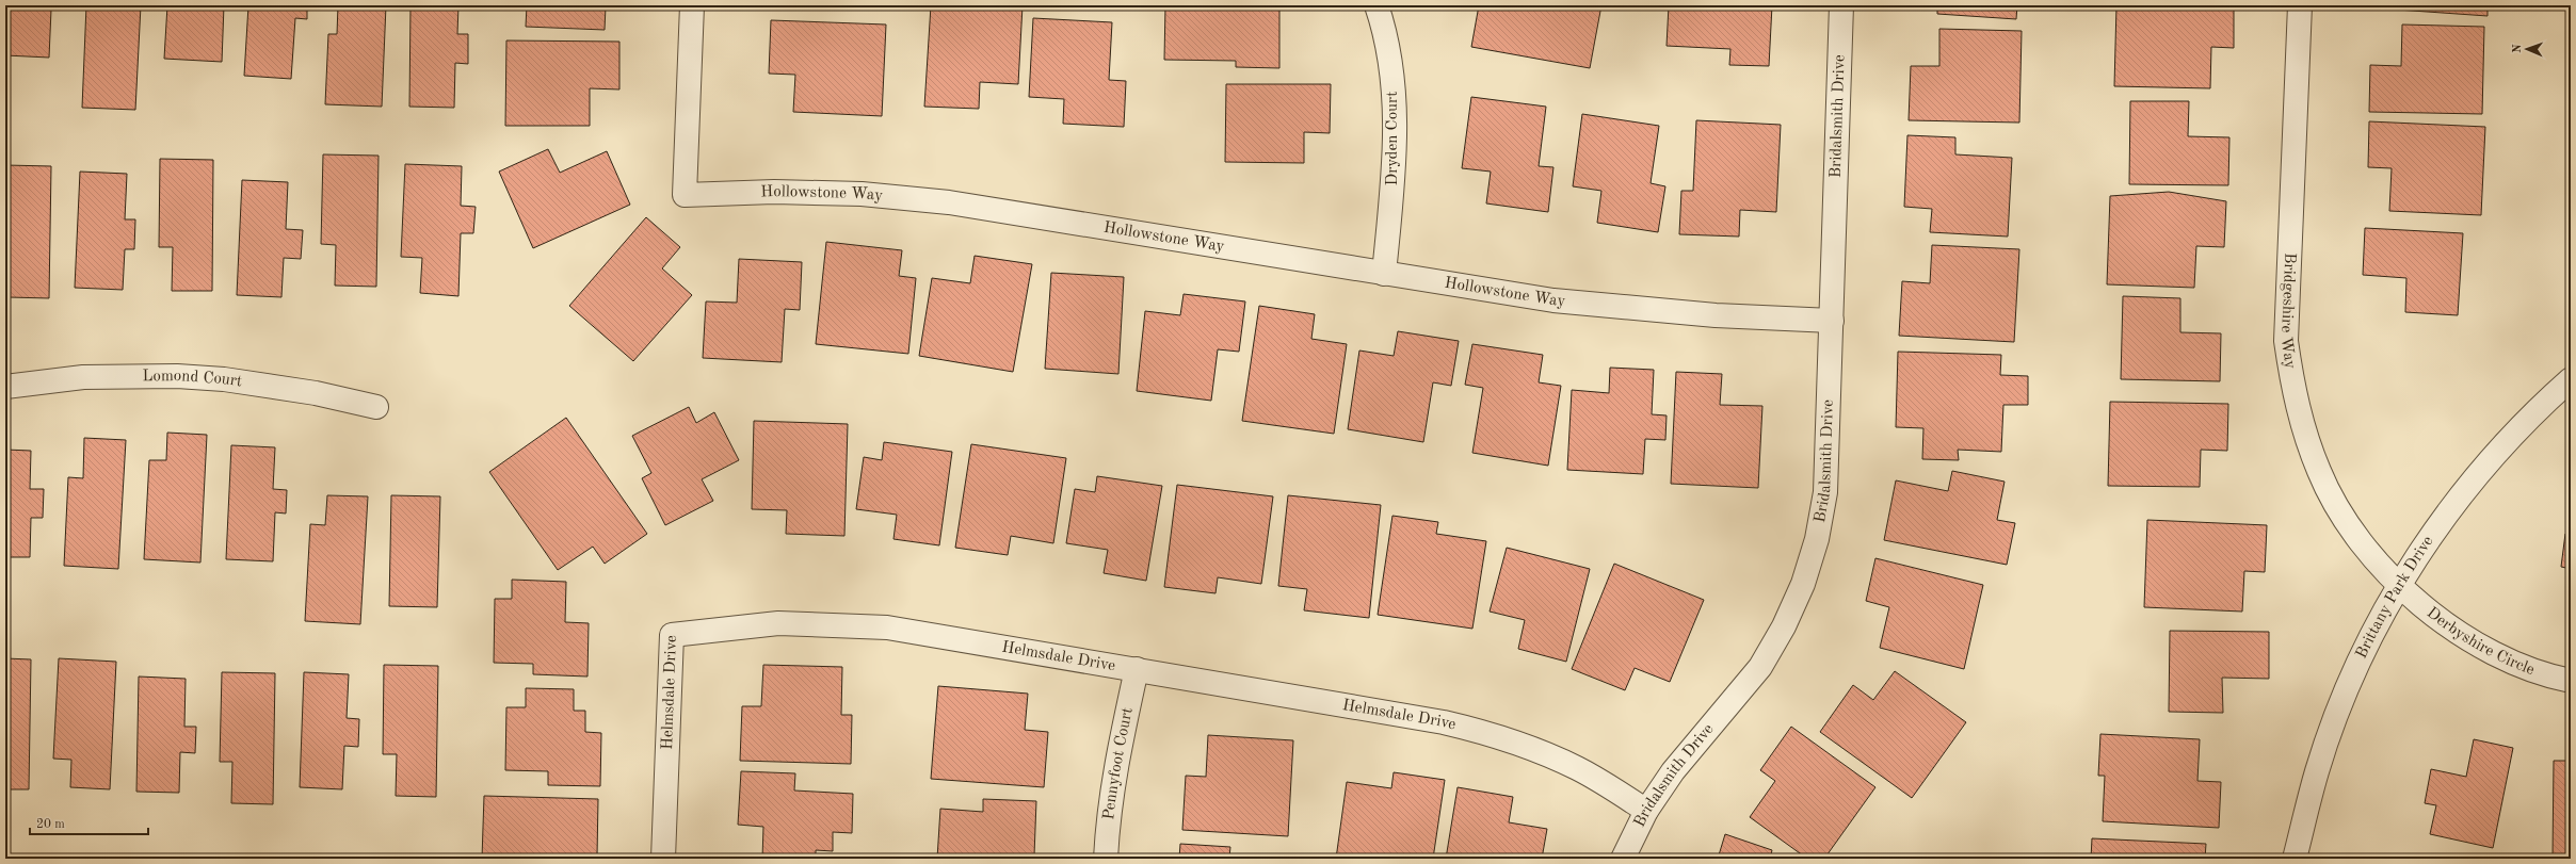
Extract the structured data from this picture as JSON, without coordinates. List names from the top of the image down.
{
  "streets": {
    "street": [
      "Bridalsmith Drive",
      "Dryden Court",
      "Hollowstone Way",
      "Bridgeshire Way",
      "Lomond Court",
      "Brittany Park Drive",
      "Derbyshire Circle",
      "Helmsdale Drive",
      "Pennyfoot Court"
    ]
  },
  "crossings": [
    ["Bridalsmith Drive", "Hollowstone Way"],
    ["Bridalsmith Drive", "Helmsdale Drive"],
    ["Dryden Court", "Hollowstone Way"],
    ["Bridgeshire Way", "Brittany Park Drive"],
    ["Bridgeshire Way", "Derbyshire Circle"],
    ["Brittany Park Drive", "Derbyshire Circle"],
    ["Helmsdale Drive", "Pennyfoot Court"]
  ],
  "scale_bar": "20 m",
  "north": "left"
}
